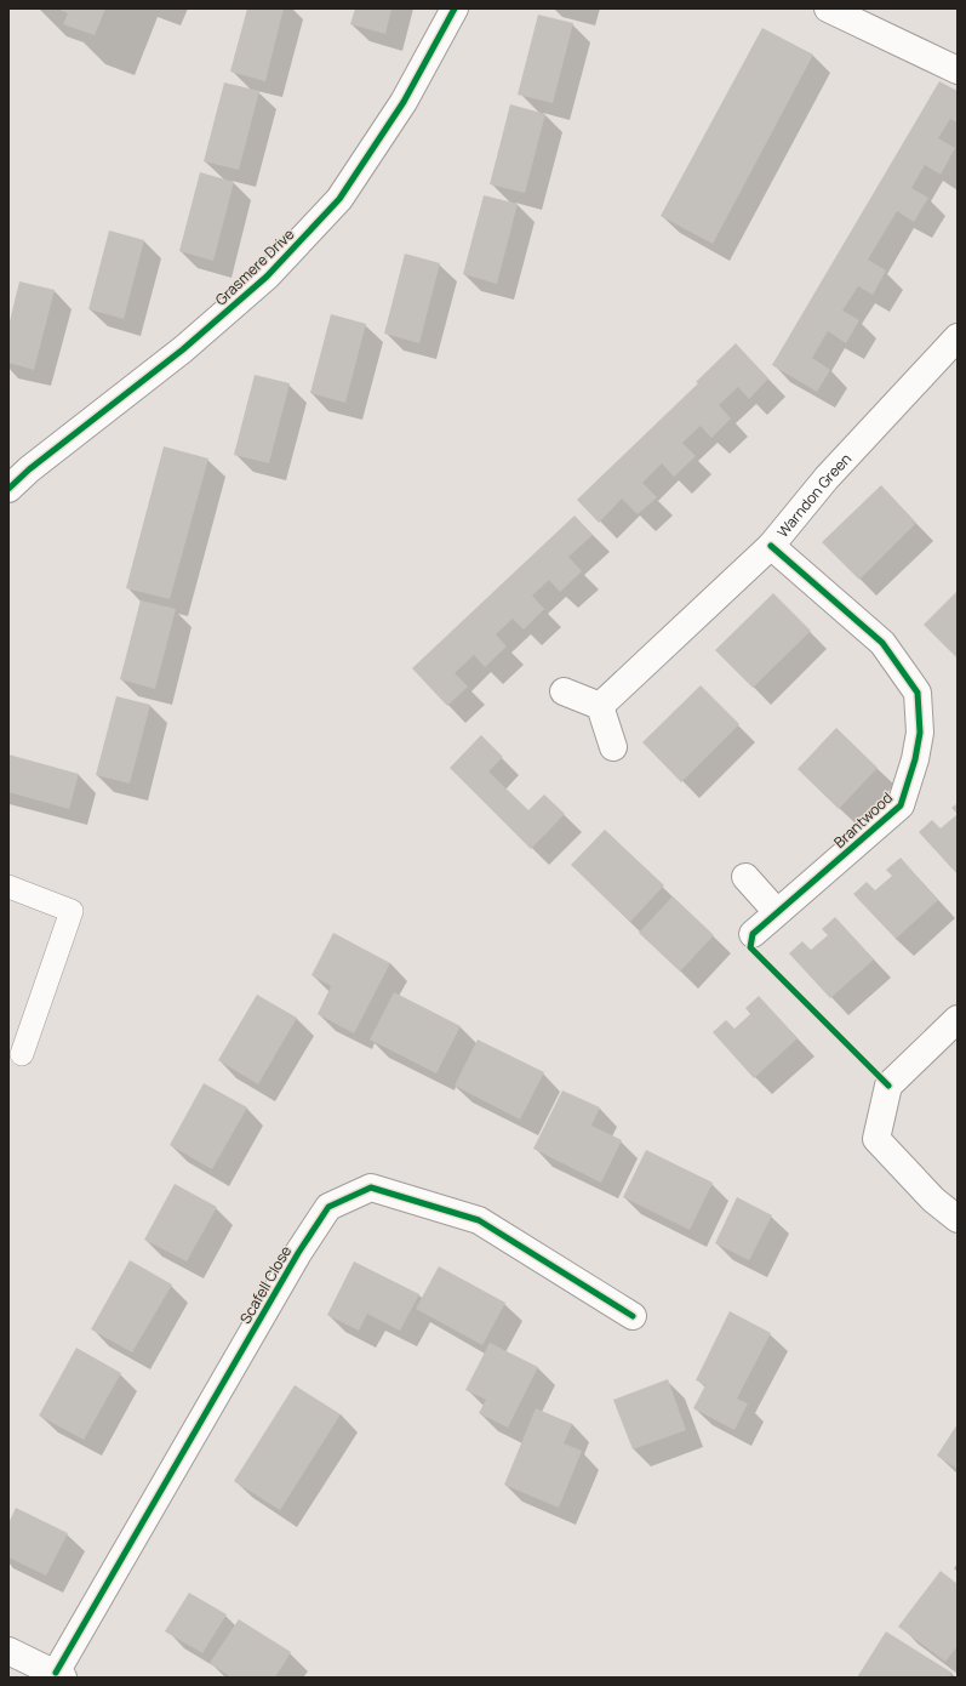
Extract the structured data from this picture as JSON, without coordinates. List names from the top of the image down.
{
  "streets": {
    "street": [
      "Grasmere Drive",
      "Warndon Green",
      "Brantwood",
      "Scafell Close"
    ]
  },
  "crossings": [
    ["Warndon Green", "Brantwood"]
  ]
}
